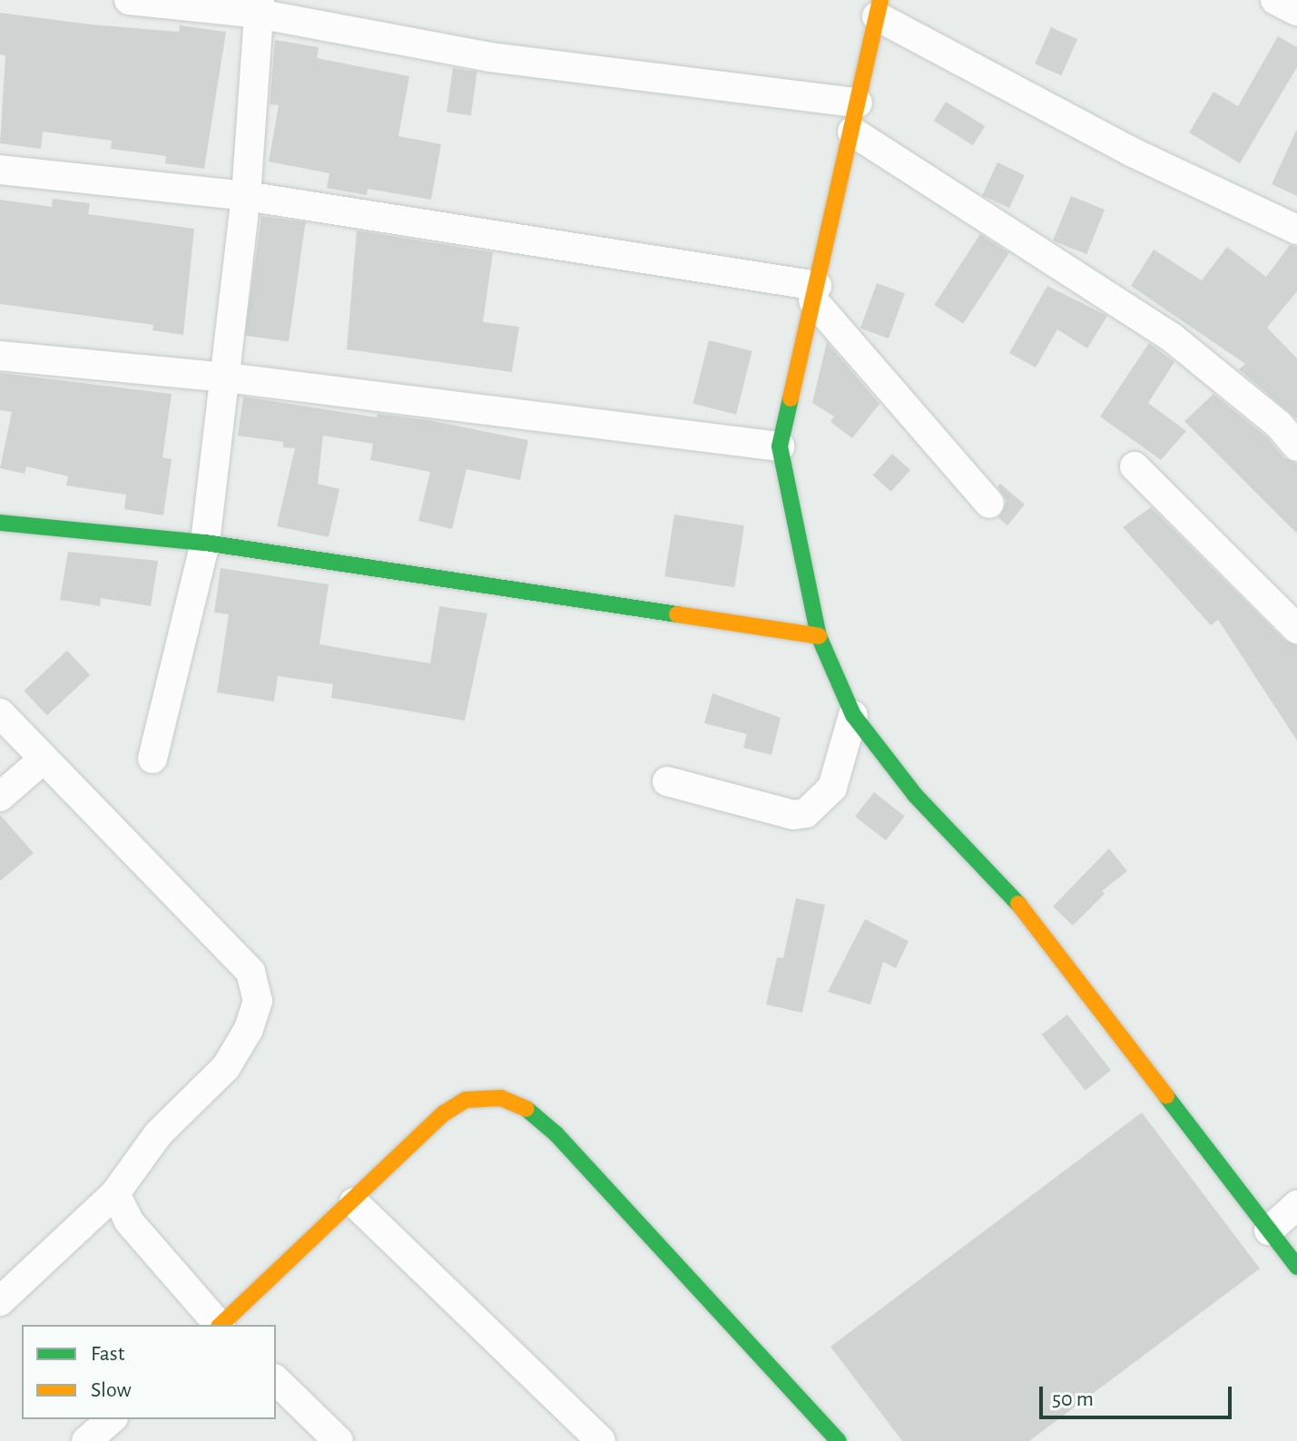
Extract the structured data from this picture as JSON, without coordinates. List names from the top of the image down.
{
  "legend": ["Fast", "Slow"],
  "scale_bar": "50 m"
}
